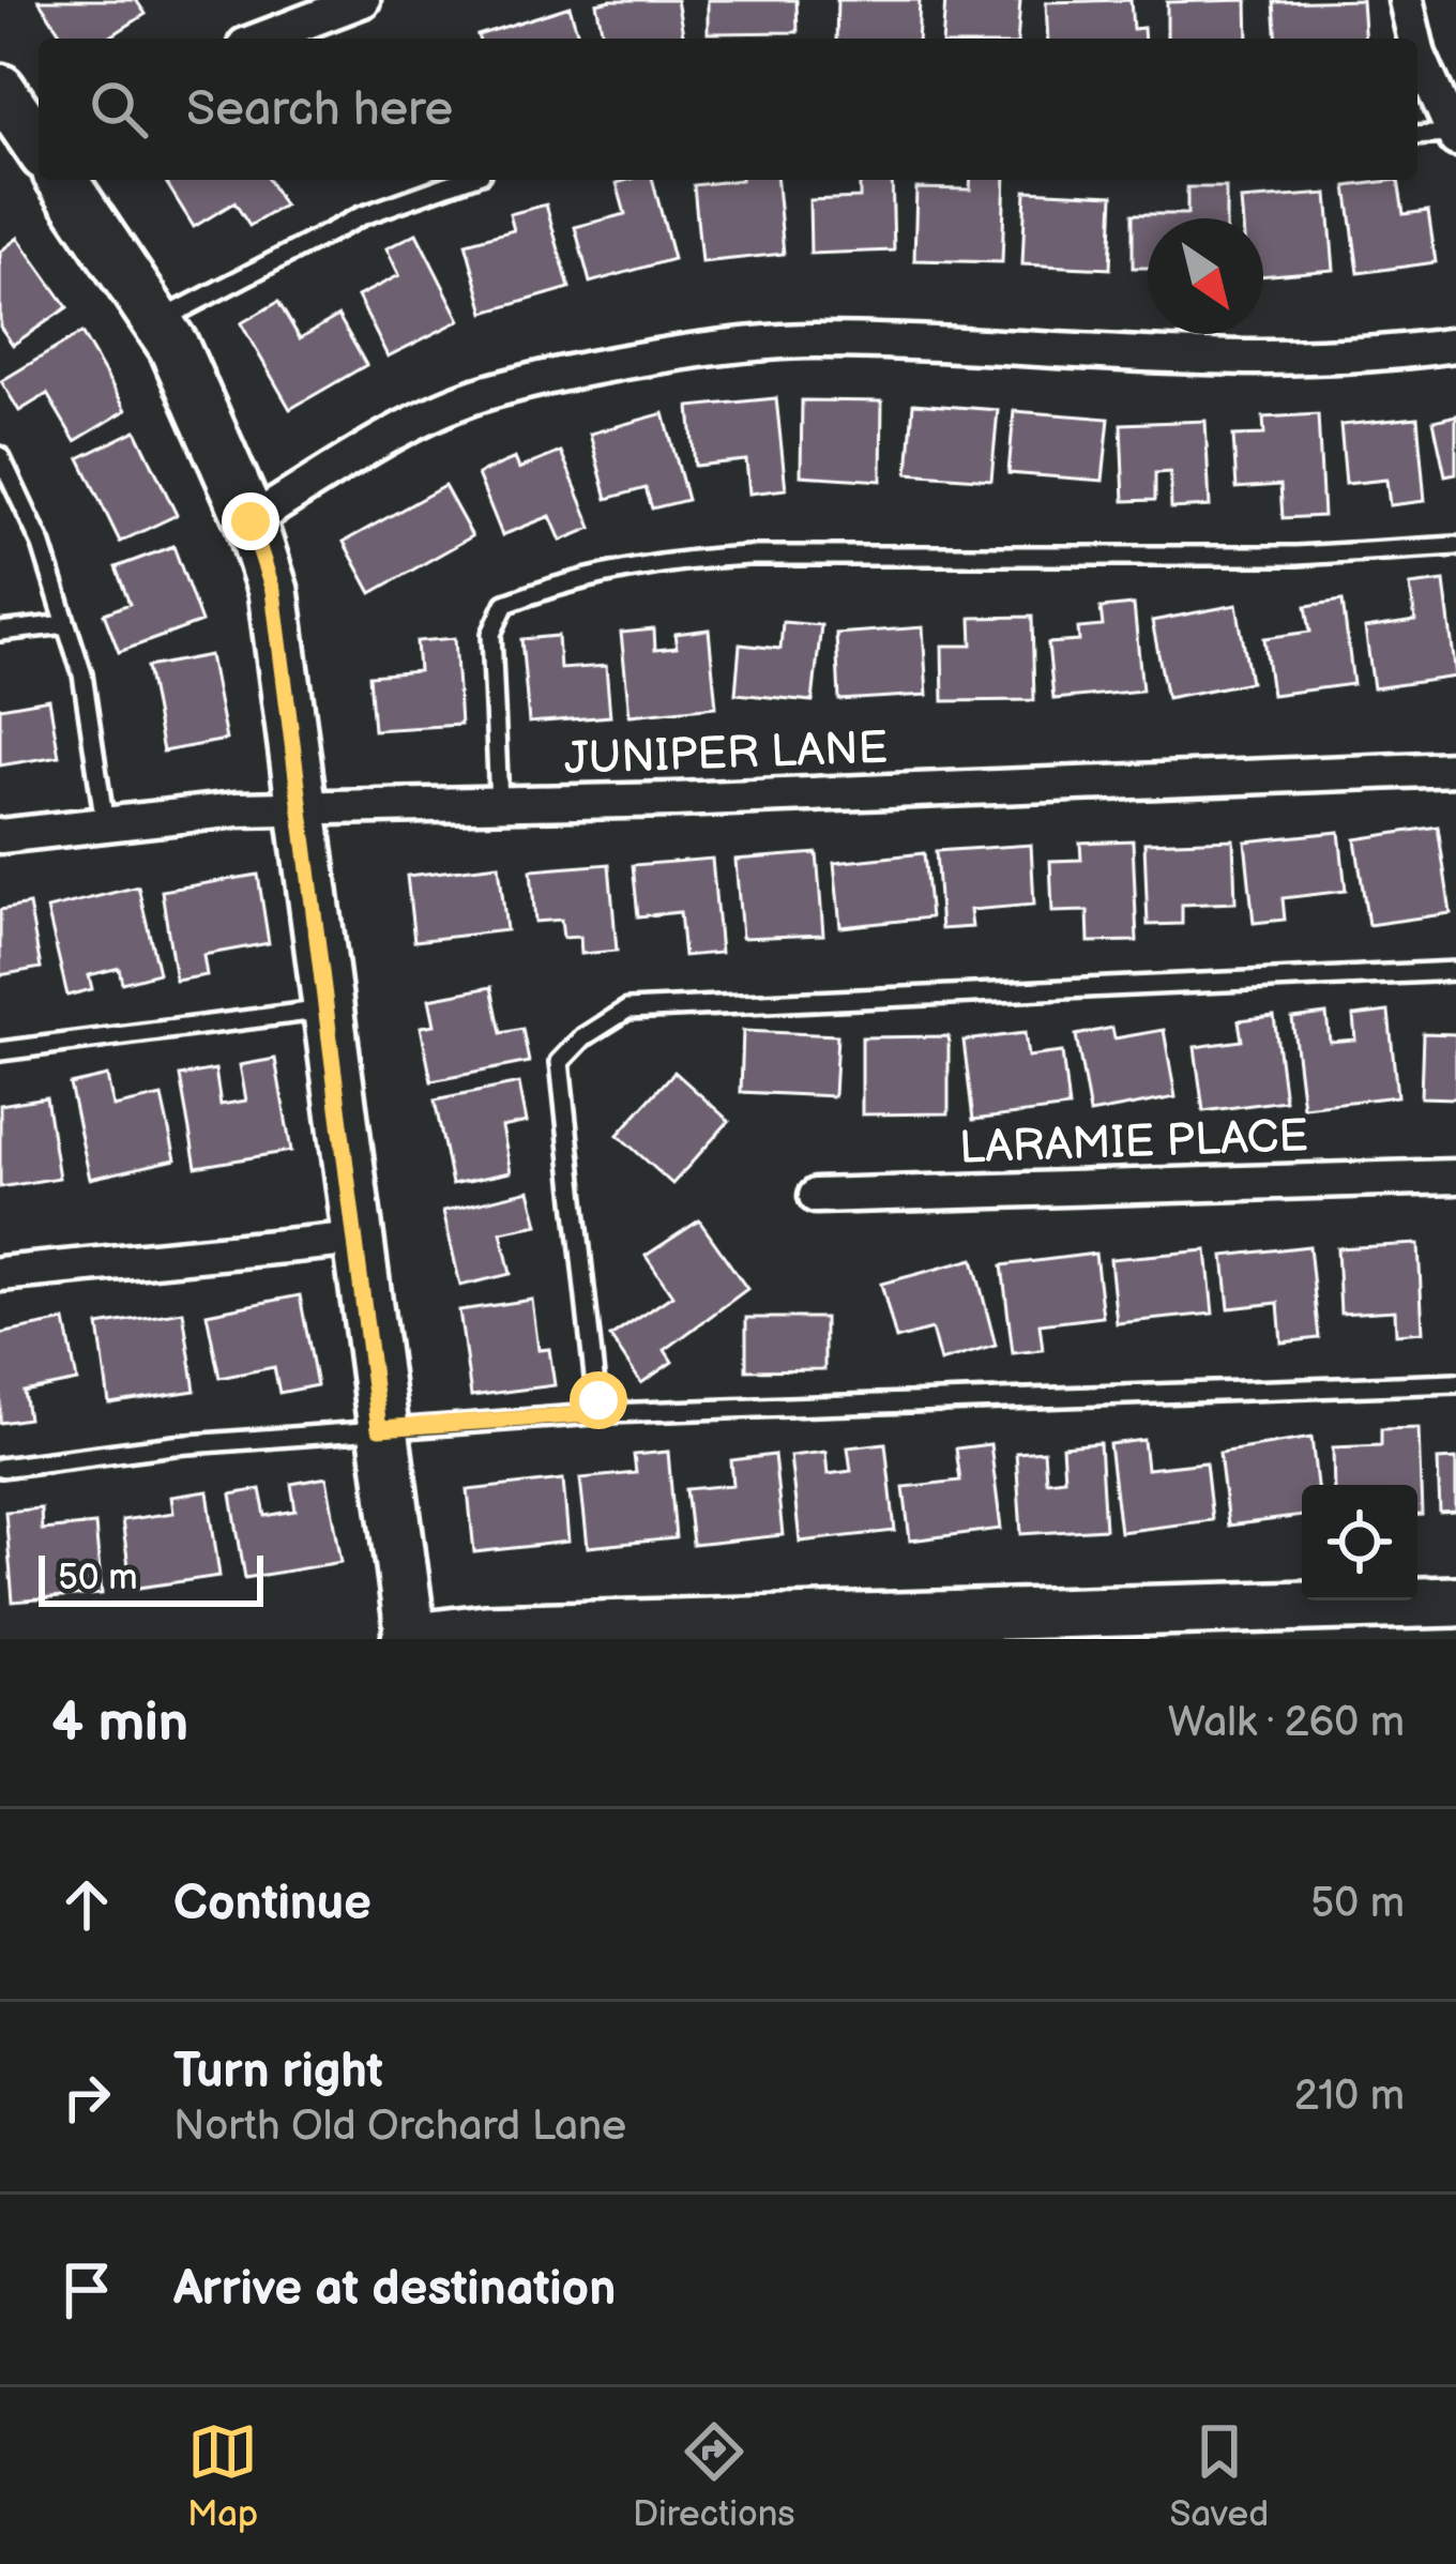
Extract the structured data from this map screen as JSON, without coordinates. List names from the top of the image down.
{
  "streets": {
    "street": ["JUNIPER LANE", "LARAMIE PLACE"]
  },
  "scale_bar": "50 m",
  "north": "bottom right",
  "page": {
    "search": "Search here",
    "scale": "50 m",
    "heading": ["4 min", "Walk · 260 m"],
    "list": [
      ["Continue", "50 m"],
      ["Turn right", "North Old Orchard Lane", "210 m"],
      "Arrive at destination"
    ],
    "nav": ["Map", "Directions", "Saved"]
  }
}
